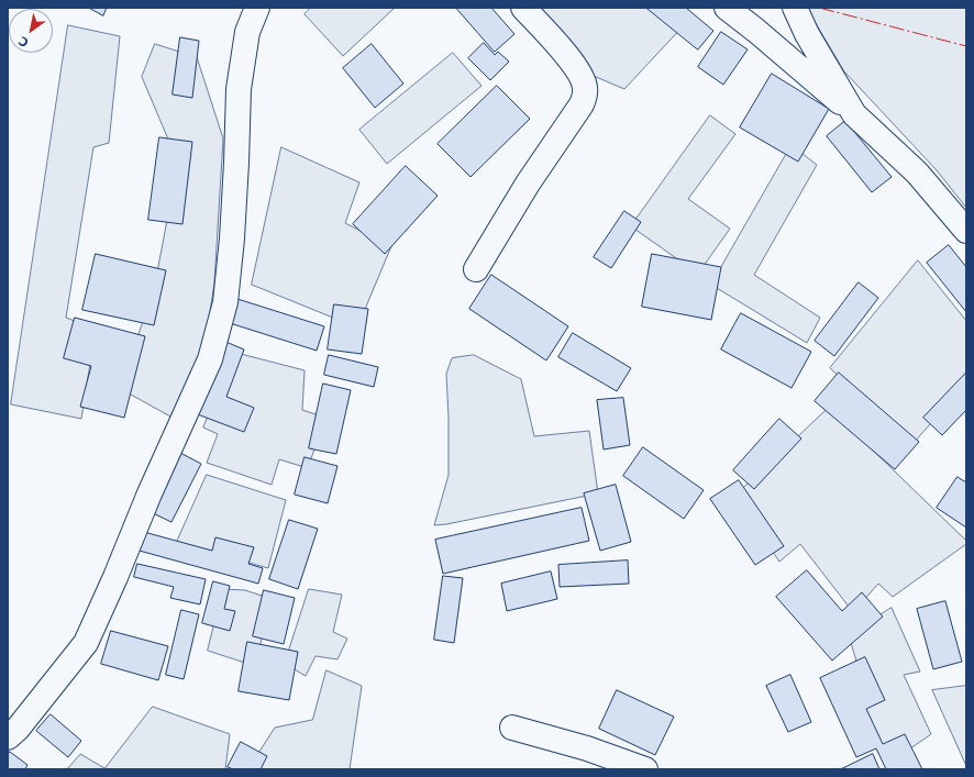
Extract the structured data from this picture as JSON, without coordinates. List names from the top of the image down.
{
  "north": "bottom left"
}
